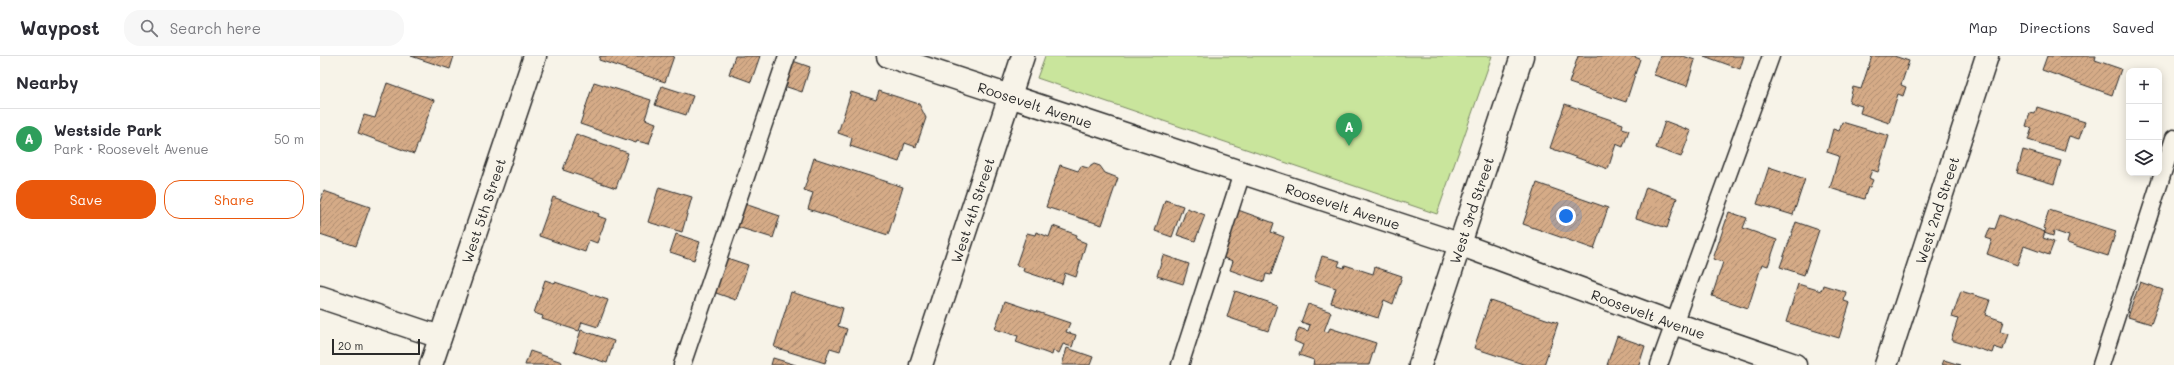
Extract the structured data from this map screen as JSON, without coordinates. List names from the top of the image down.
{
  "streets": {
    "street": [
      "Roosevelt Avenue",
      "West 3rd Street",
      "West 2nd Street",
      "West 5th Street",
      "West 4th Street"
    ]
  },
  "crossings": [
    ["Roosevelt Avenue", "West 3rd Street"],
    ["Roosevelt Avenue", "West 4th Street"]
  ],
  "scale_bar": "20 m",
  "page": {
    "header": "Waypost",
    "search": "Search here",
    "nav": ["Map", "Directions", "Saved"],
    "heading": "Nearby",
    "map_buttons": ["+", "−"],
    "list": [
      {
        "mark": "A",
        "name": "Westside Park",
        "note": "Park · Roosevelt Avenue",
        "value": "50 m"
      }
    ],
    "pins": "A",
    "buttons": ["Save", "Share"],
    "scale": "20 m"
  }
}
